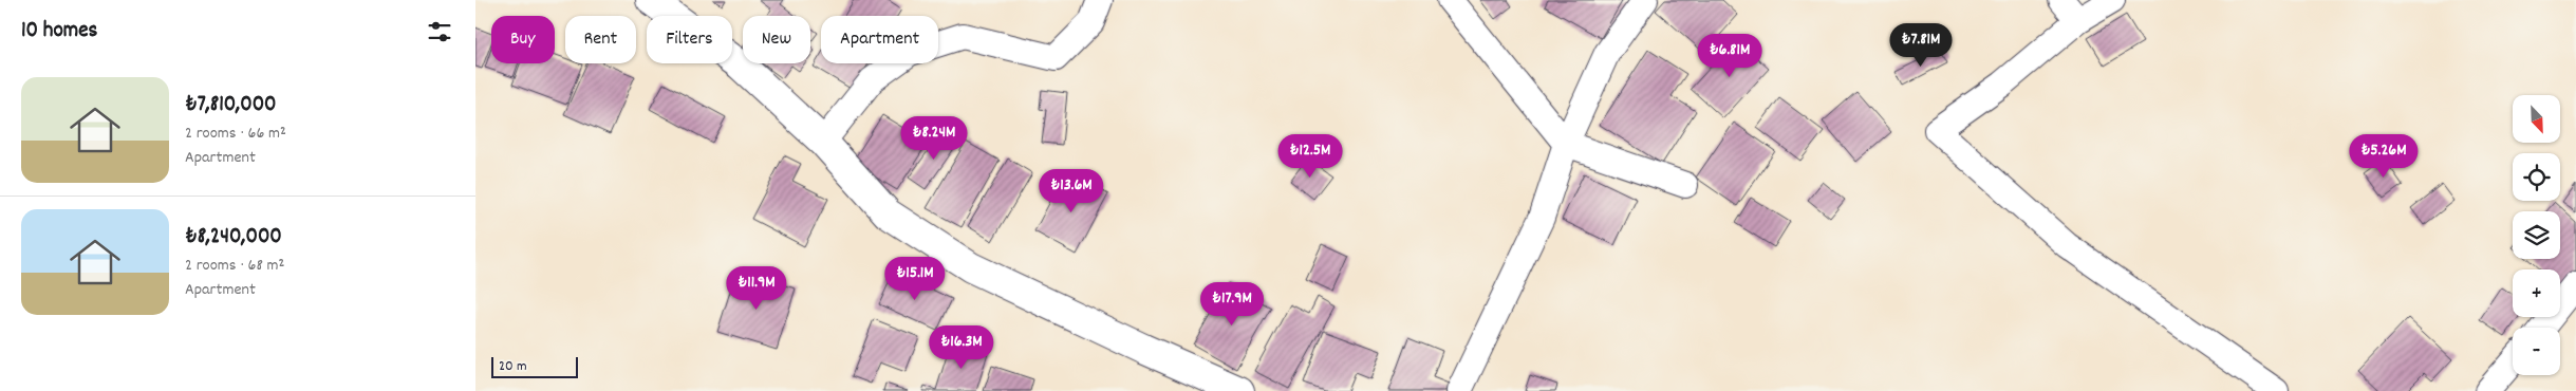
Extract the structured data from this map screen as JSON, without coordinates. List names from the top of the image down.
{
  "scale_bar": "20 m",
  "north": "bottom right",
  "page": {
    "heading": "10 homes",
    "chip": [
      "Buy",
      "Rent",
      "Filters",
      "New",
      "Apartment"
    ],
    "price": [
      "₺7.81M",
      "₺6.81M",
      "₺8.24M",
      "₺12.5M",
      "₺5.26M",
      "₺13.6M",
      "₺15.1M",
      "₺11.9M",
      "₺17.9M",
      "₺16.3M"
    ],
    "list": [
      {
        "name": "₺7,810,000",
        "note": "2 rooms · 66 m² · Apartment"
      },
      {
        "name": "₺8,240,000",
        "note": "2 rooms · 68 m² · Apartment"
      }
    ],
    "map_buttons": ["+", "−"],
    "scale": "20 m"
  }
}
